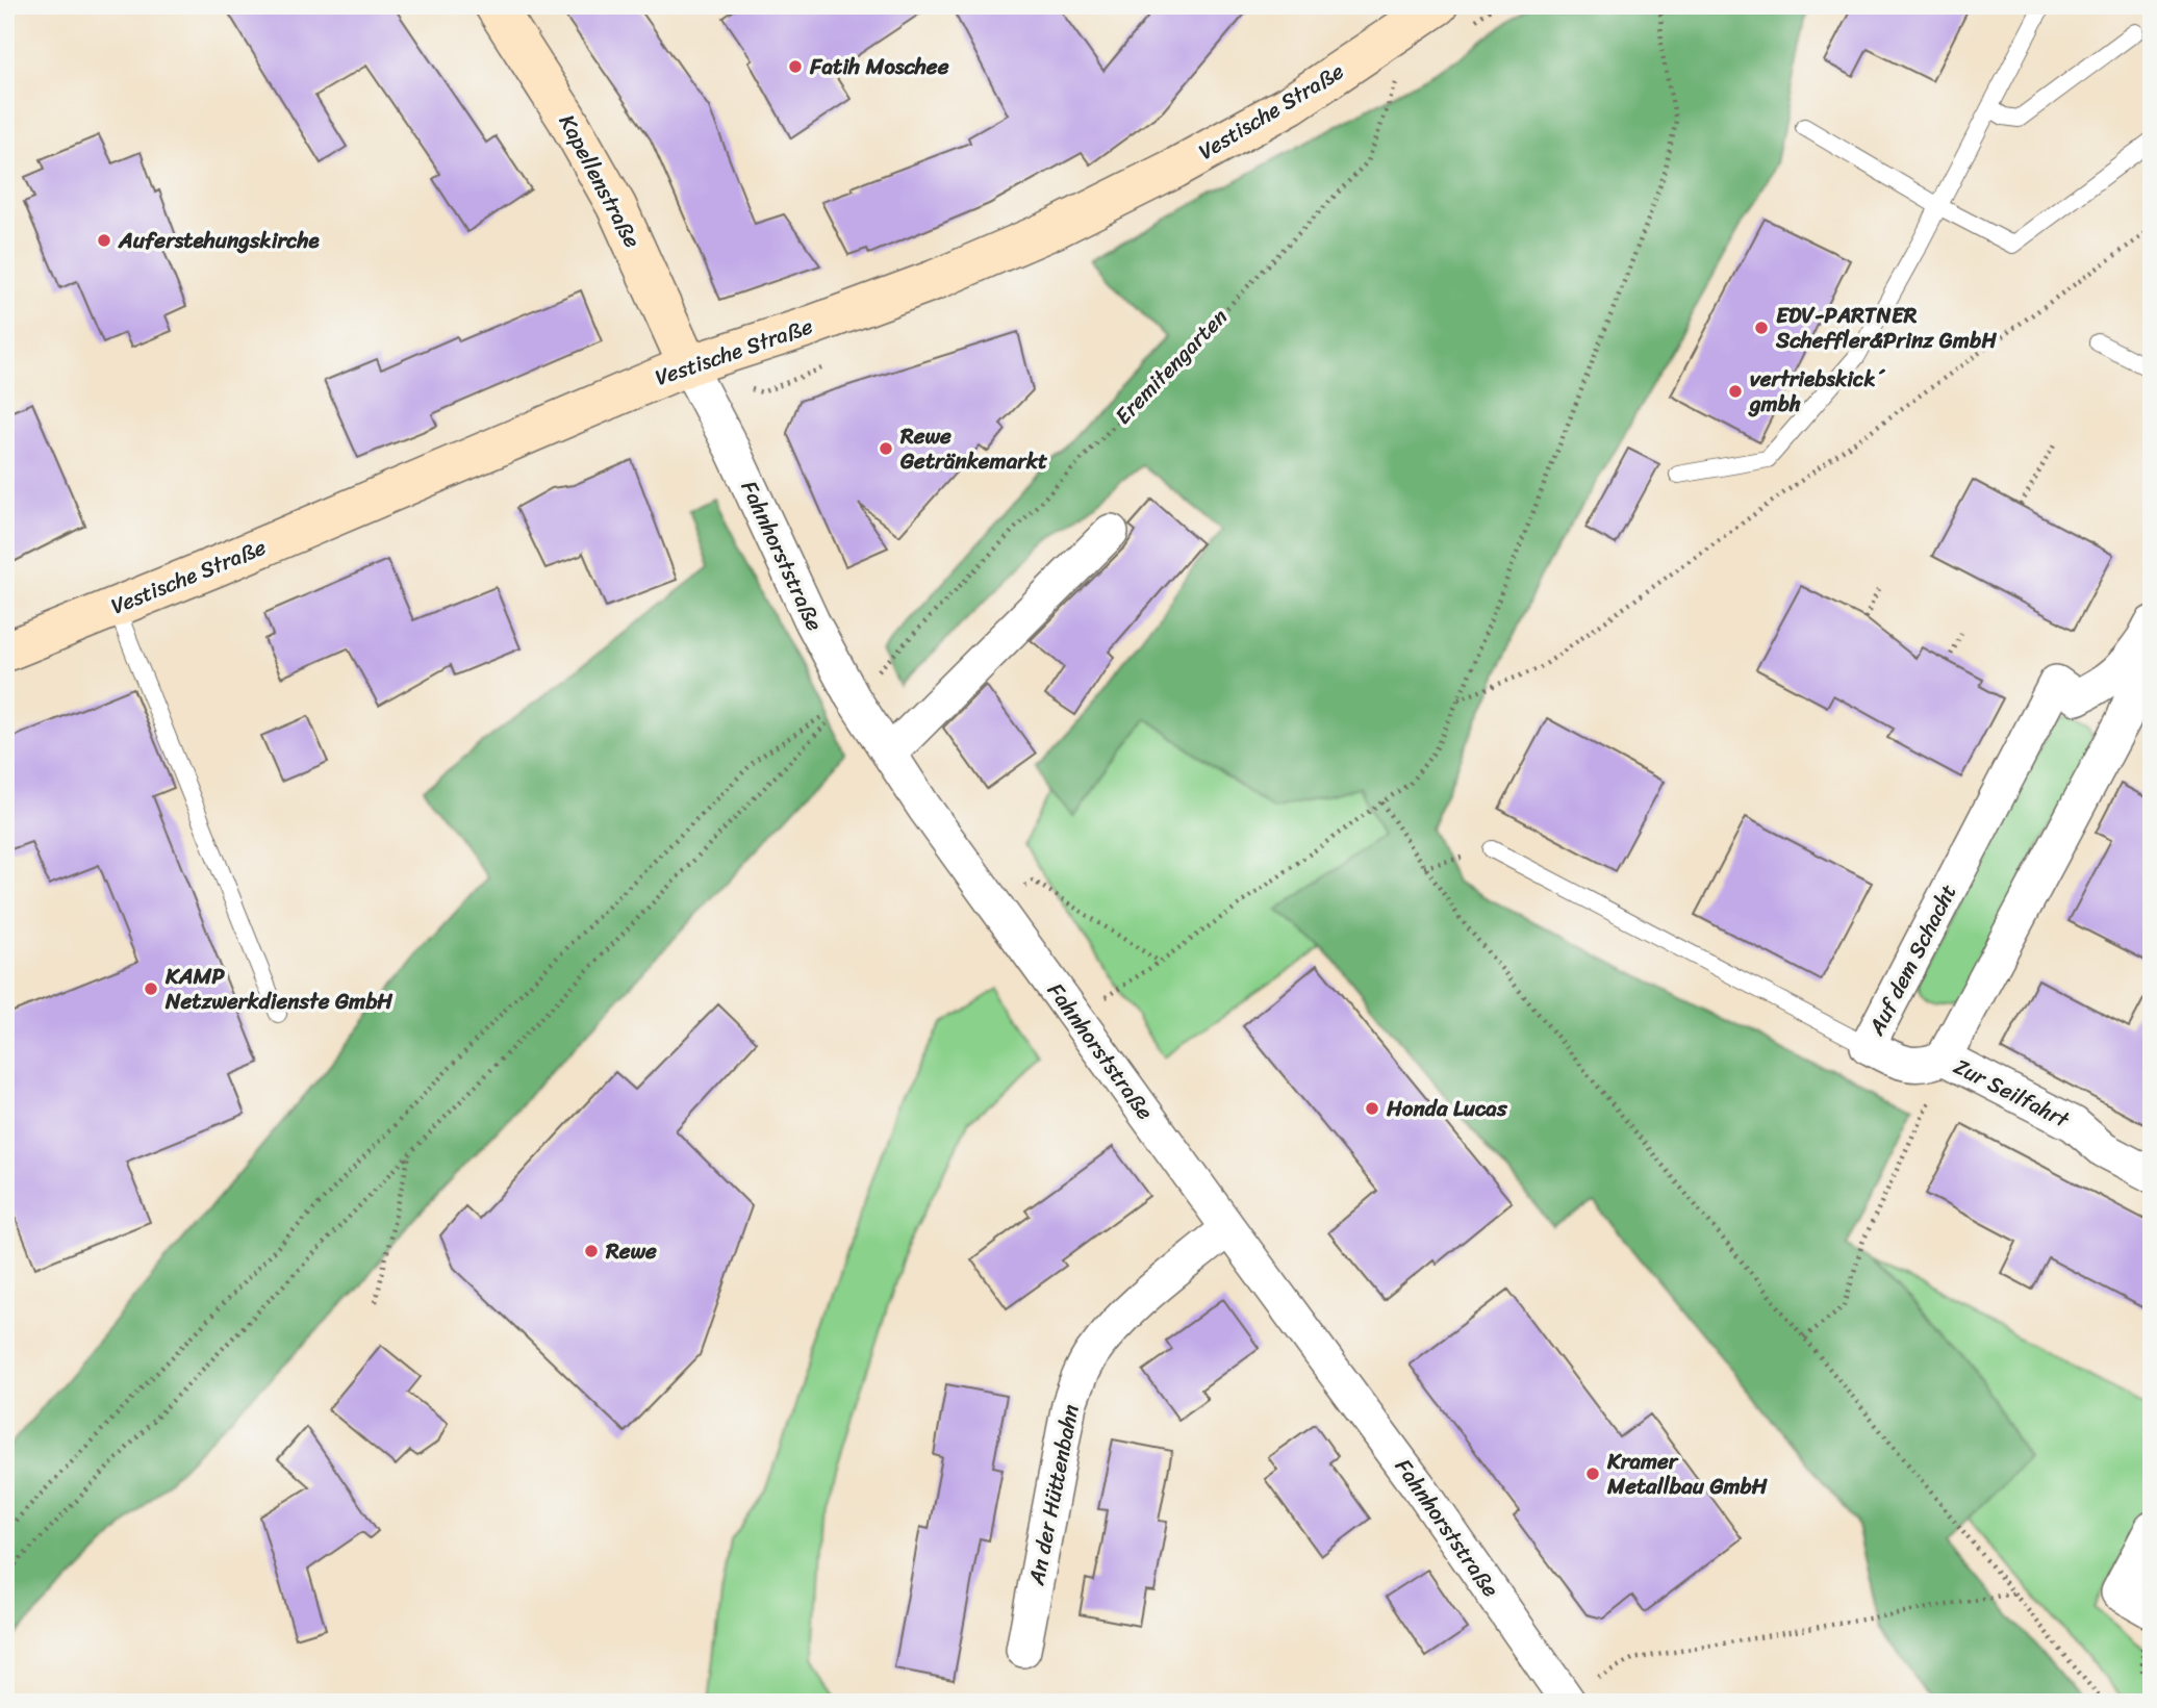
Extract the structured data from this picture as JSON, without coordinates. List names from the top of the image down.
{
  "streets": {
    "street": [
      "Vestische Straße",
      "Kapellenstraße",
      "Fahnhorststraße",
      "Auf dem Schacht",
      "Zur Seilfahrt",
      "An der Hüttenbahn"
    ],
    "path": ["Eremitengarten"]
  },
  "crossings": [
    ["Vestische Straße", "Kapellenstraße"],
    ["Vestische Straße", "Fahnhorststraße"],
    ["Kapellenstraße", "Fahnhorststraße"],
    ["Eremitengarten", "Fahnhorststraße"],
    ["Fahnhorststraße", "An der Hüttenbahn"],
    ["Auf dem Schacht", "Zur Seilfahrt"]
  ],
  "places": [
    "Fatih Moschee",
    "Auferstehungskirche",
    "EDV-PARTNER Scheffler&Prinz GmbH",
    "vertriebskick´ gmbh",
    "Rewe Getränkemarkt",
    "KAMP Netzwerkdienste GmbH",
    "Honda Lucas",
    "Rewe",
    "Kramer Metallbau GmbH"
  ]
}
